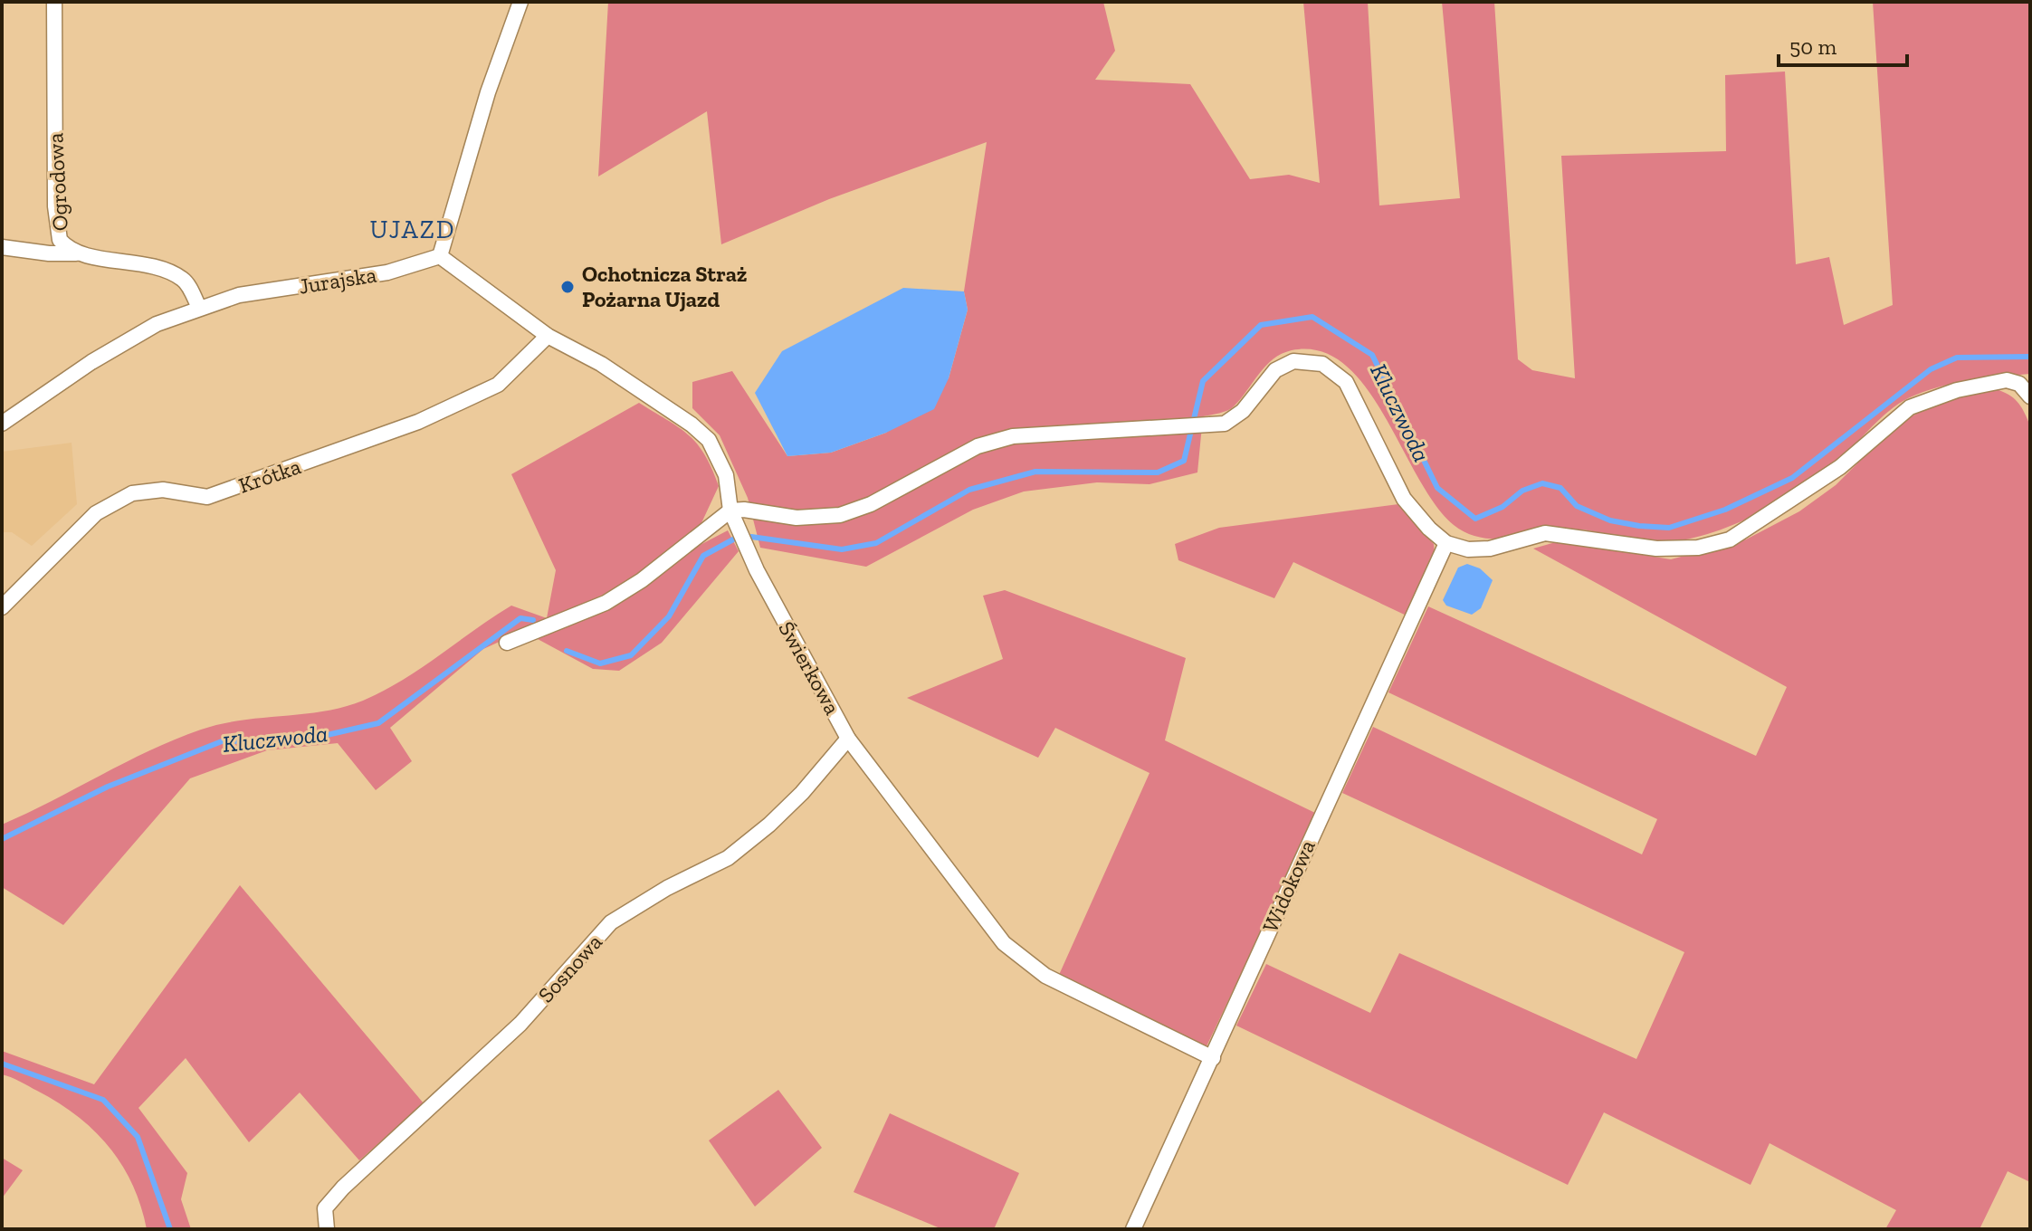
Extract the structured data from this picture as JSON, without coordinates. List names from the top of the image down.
{
  "streets": {
    "street": [
      "Ogrodowa",
      "Jurajska",
      "Krótka",
      "Świerkowa",
      "Widokowa",
      "Sosnowa"
    ]
  },
  "crossings": [
    ["Ogrodowa", "Jurajska"],
    ["Jurajska", "Świerkowa"],
    ["Krótka", "Świerkowa"],
    ["Świerkowa", "Widokowa"],
    ["Świerkowa", "Sosnowa"]
  ],
  "districts": ["UJAZD"],
  "water": ["Kluczwoda"],
  "places": ["Ochotnicza Straż Pożarna Ujazd"],
  "scale_bar": "50 m"
}
